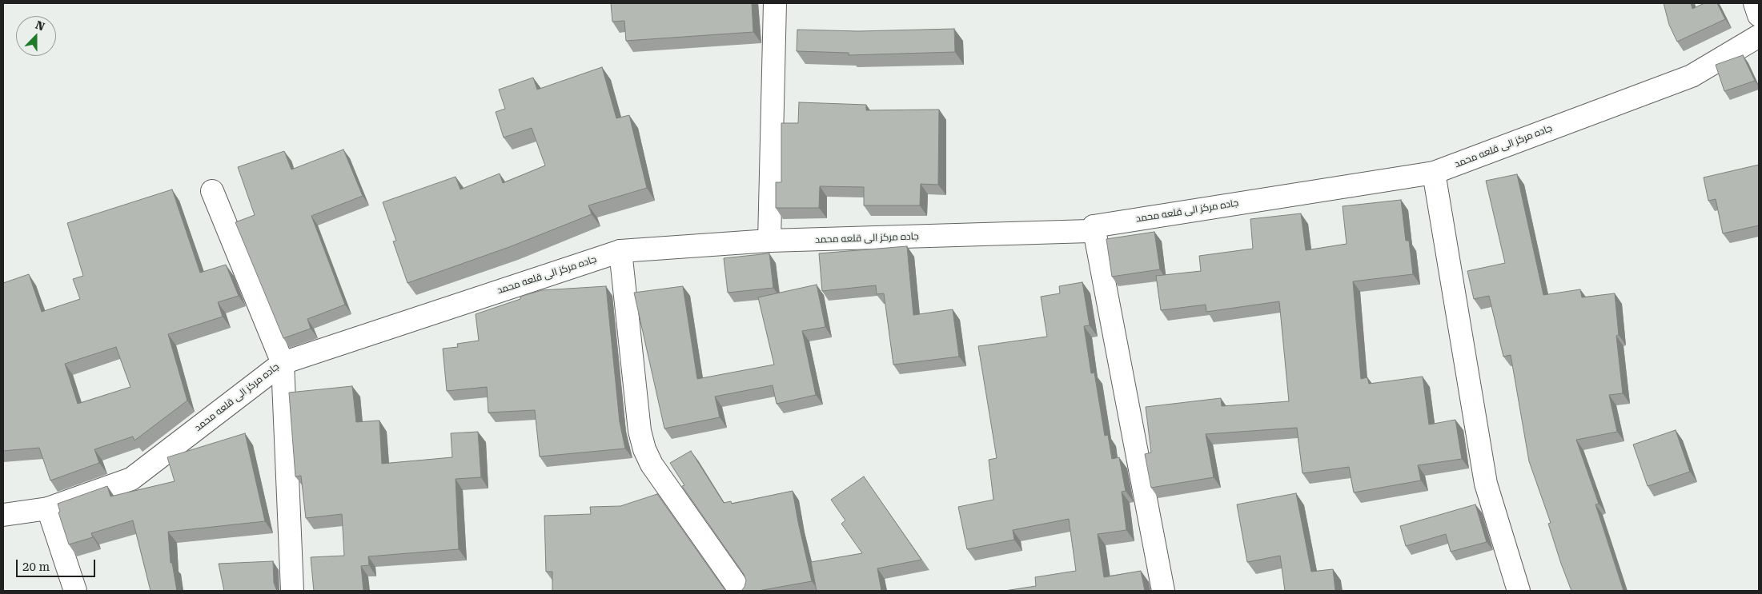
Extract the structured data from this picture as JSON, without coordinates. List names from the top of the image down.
{
  "streets": {
    "street": ["جاده مرکز الی قلعه محمد"]
  },
  "scale_bar": "20 m",
  "north": "top"
}
